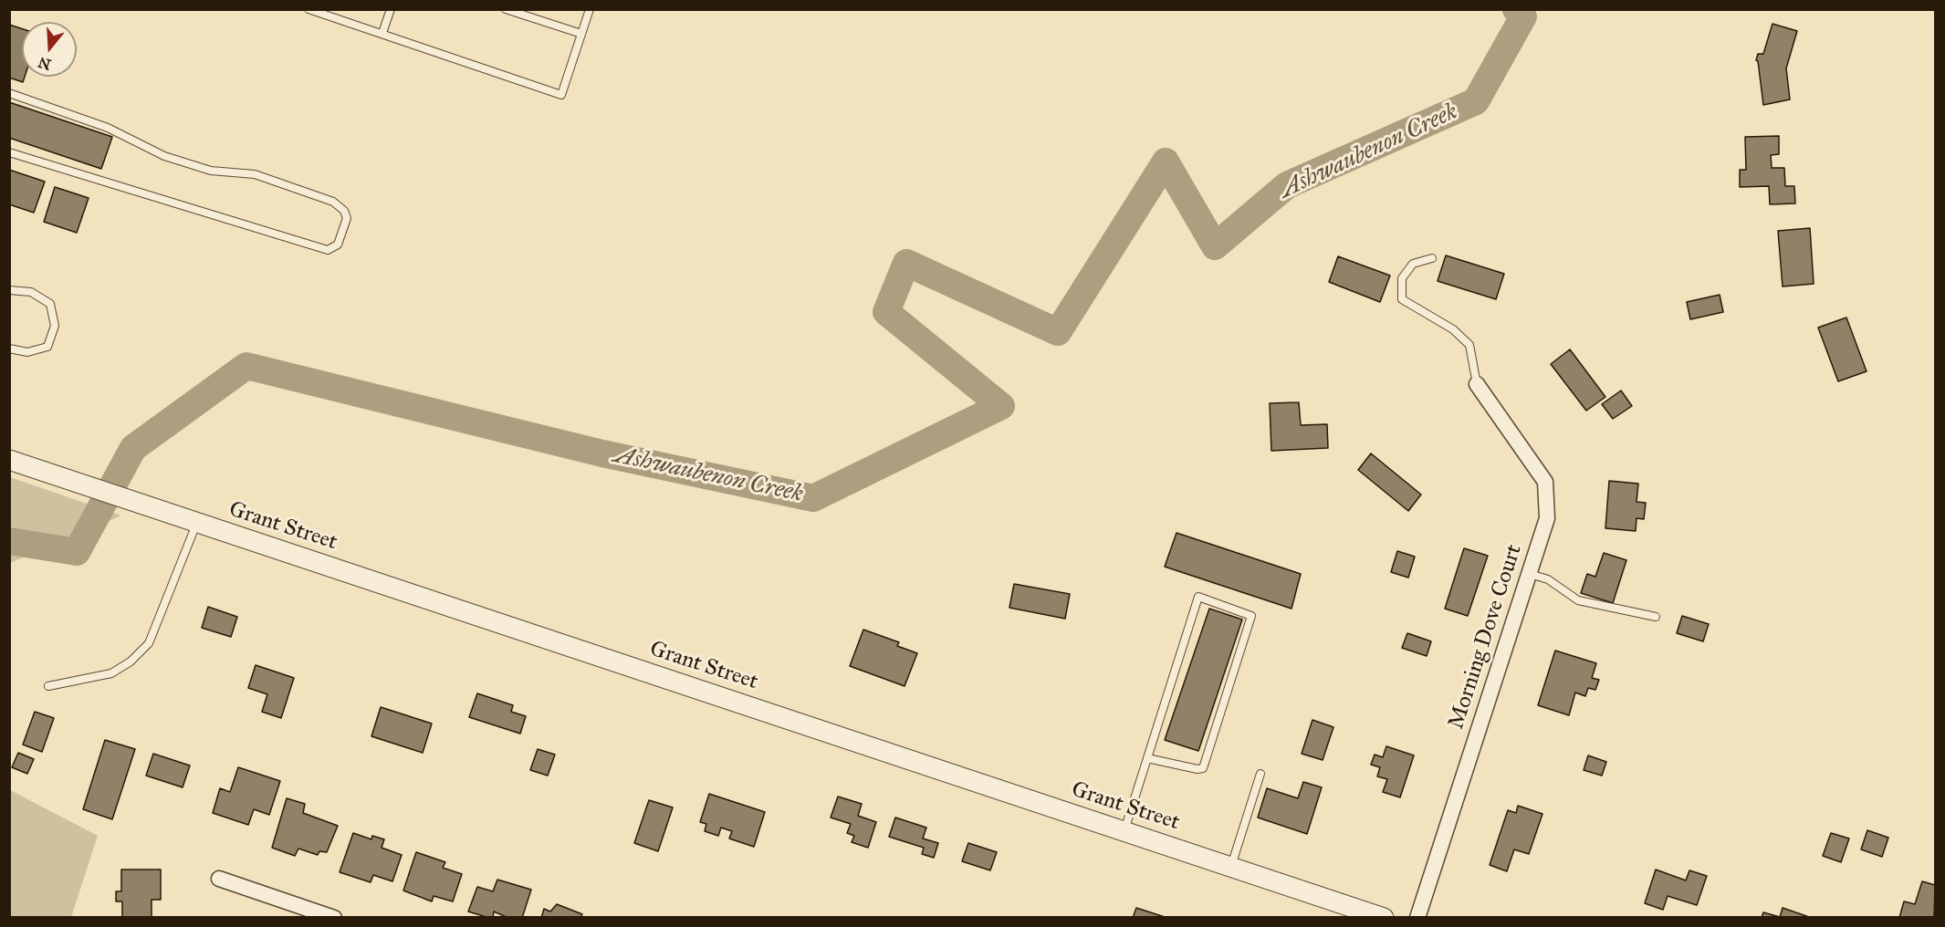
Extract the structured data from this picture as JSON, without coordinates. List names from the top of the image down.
{
  "streets": {
    "street": ["Grant Street", "Morning Dove Court"]
  },
  "water": ["Ashwaubenon Creek"],
  "north": "bottom"
}
